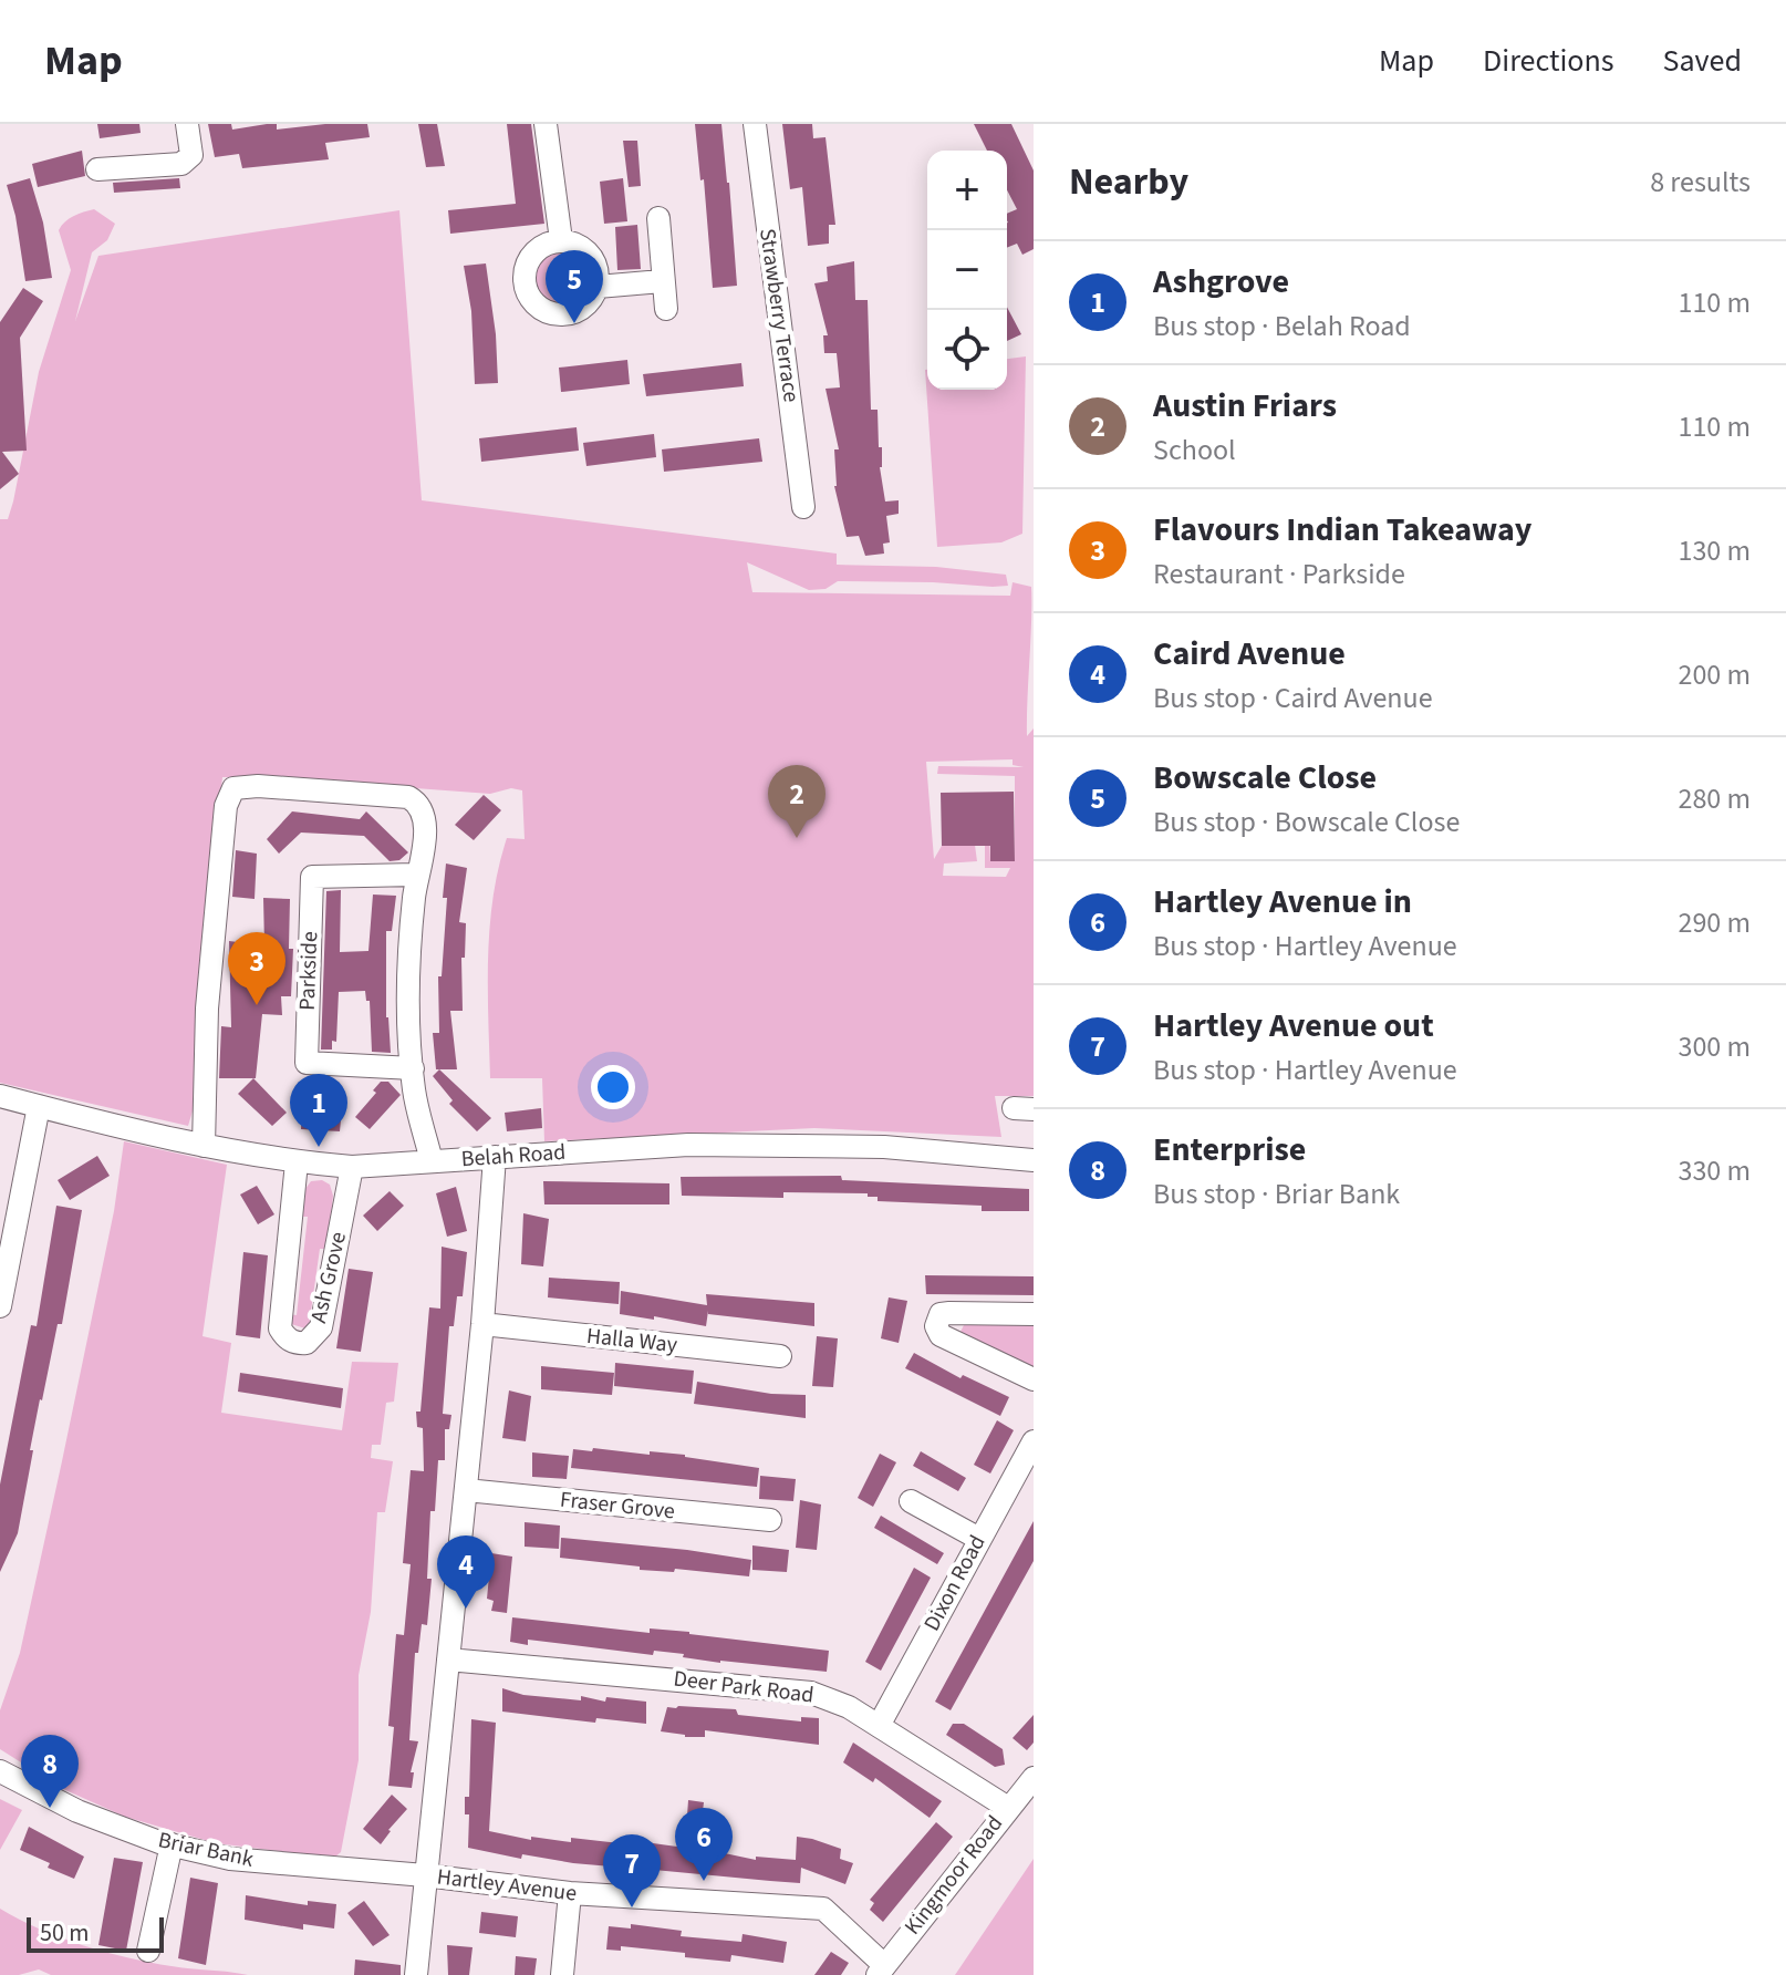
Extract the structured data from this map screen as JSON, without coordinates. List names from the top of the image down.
{
  "streets": {
    "street": [
      "Strawberry Terrace",
      "Parkside",
      "Belah Road",
      "Ash Grove",
      "Halla Way",
      "Fraser Grove",
      "Dixon Road",
      "Deer Park Road",
      "Briar Bank",
      "Kingmoor Road",
      "Hartley Avenue"
    ]
  },
  "crossings": [
    ["Belah Road", "Ash Grove"],
    ["Dixon Road", "Deer Park Road"],
    ["Deer Park Road", "Kingmoor Road"],
    ["Briar Bank", "Hartley Avenue"],
    ["Kingmoor Road", "Hartley Avenue"]
  ],
  "scale_bar": "50 m",
  "page": {
    "header": "Map",
    "nav": ["Map", "Directions", "Saved"],
    "heading": ["Nearby", "8 results"],
    "map_buttons": ["+", "−"],
    "list": [
      {
        "mark": "1",
        "name": "Ashgrove",
        "note": "Bus stop · Belah Road",
        "value": "110 m"
      },
      {
        "mark": "2",
        "name": "Austin Friars",
        "note": "School",
        "value": "110 m"
      },
      {
        "mark": "3",
        "name": "Flavours Indian Takeaway",
        "note": "Restaurant · Parkside",
        "value": "130 m"
      },
      {
        "mark": "4",
        "name": "Caird Avenue",
        "note": "Bus stop · Caird Avenue",
        "value": "200 m"
      },
      {
        "mark": "5",
        "name": "Bowscale Close",
        "note": "Bus stop · Bowscale Close",
        "value": "280 m"
      },
      {
        "mark": "6",
        "name": "Hartley Avenue in",
        "note": "Bus stop · Hartley Avenue",
        "value": "290 m"
      },
      {
        "mark": "7",
        "name": "Hartley Avenue out",
        "note": "Bus stop · Hartley Avenue",
        "value": "300 m"
      },
      {
        "mark": "8",
        "name": "Enterprise",
        "note": "Bus stop · Briar Bank",
        "value": "330 m"
      }
    ],
    "pins": [
      "5",
      "2",
      "3",
      "1",
      "4",
      "8",
      "6",
      "7"
    ],
    "scale": "50 m"
  }
}
